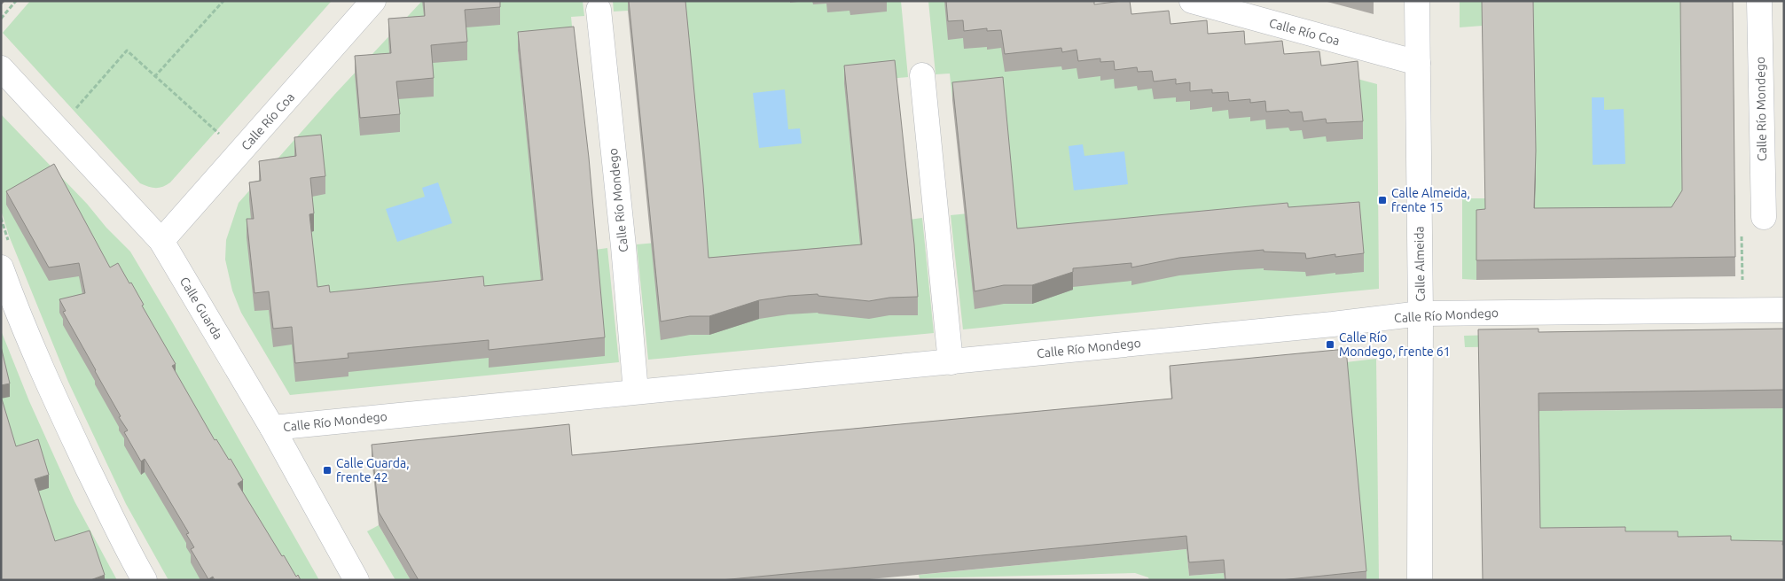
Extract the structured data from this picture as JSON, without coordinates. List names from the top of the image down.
{
  "streets": {
    "street": [
      "Calle Río Coa",
      "Calle Río Mondego",
      "Calle Almeida",
      "Calle Guarda"
    ]
  },
  "crossings": [
    ["Calle Río Coa", "Calle Almeida"],
    ["Calle Río Coa", "Calle Guarda"],
    ["Calle Río Mondego", "Calle Almeida"],
    ["Calle Río Mondego", "Calle Guarda"]
  ],
  "places": {
    "transit": ["Calle Almeida, frente 15", "Calle Río Mondego, frente 61", "Calle Guarda, frente 42"]
  }
}
